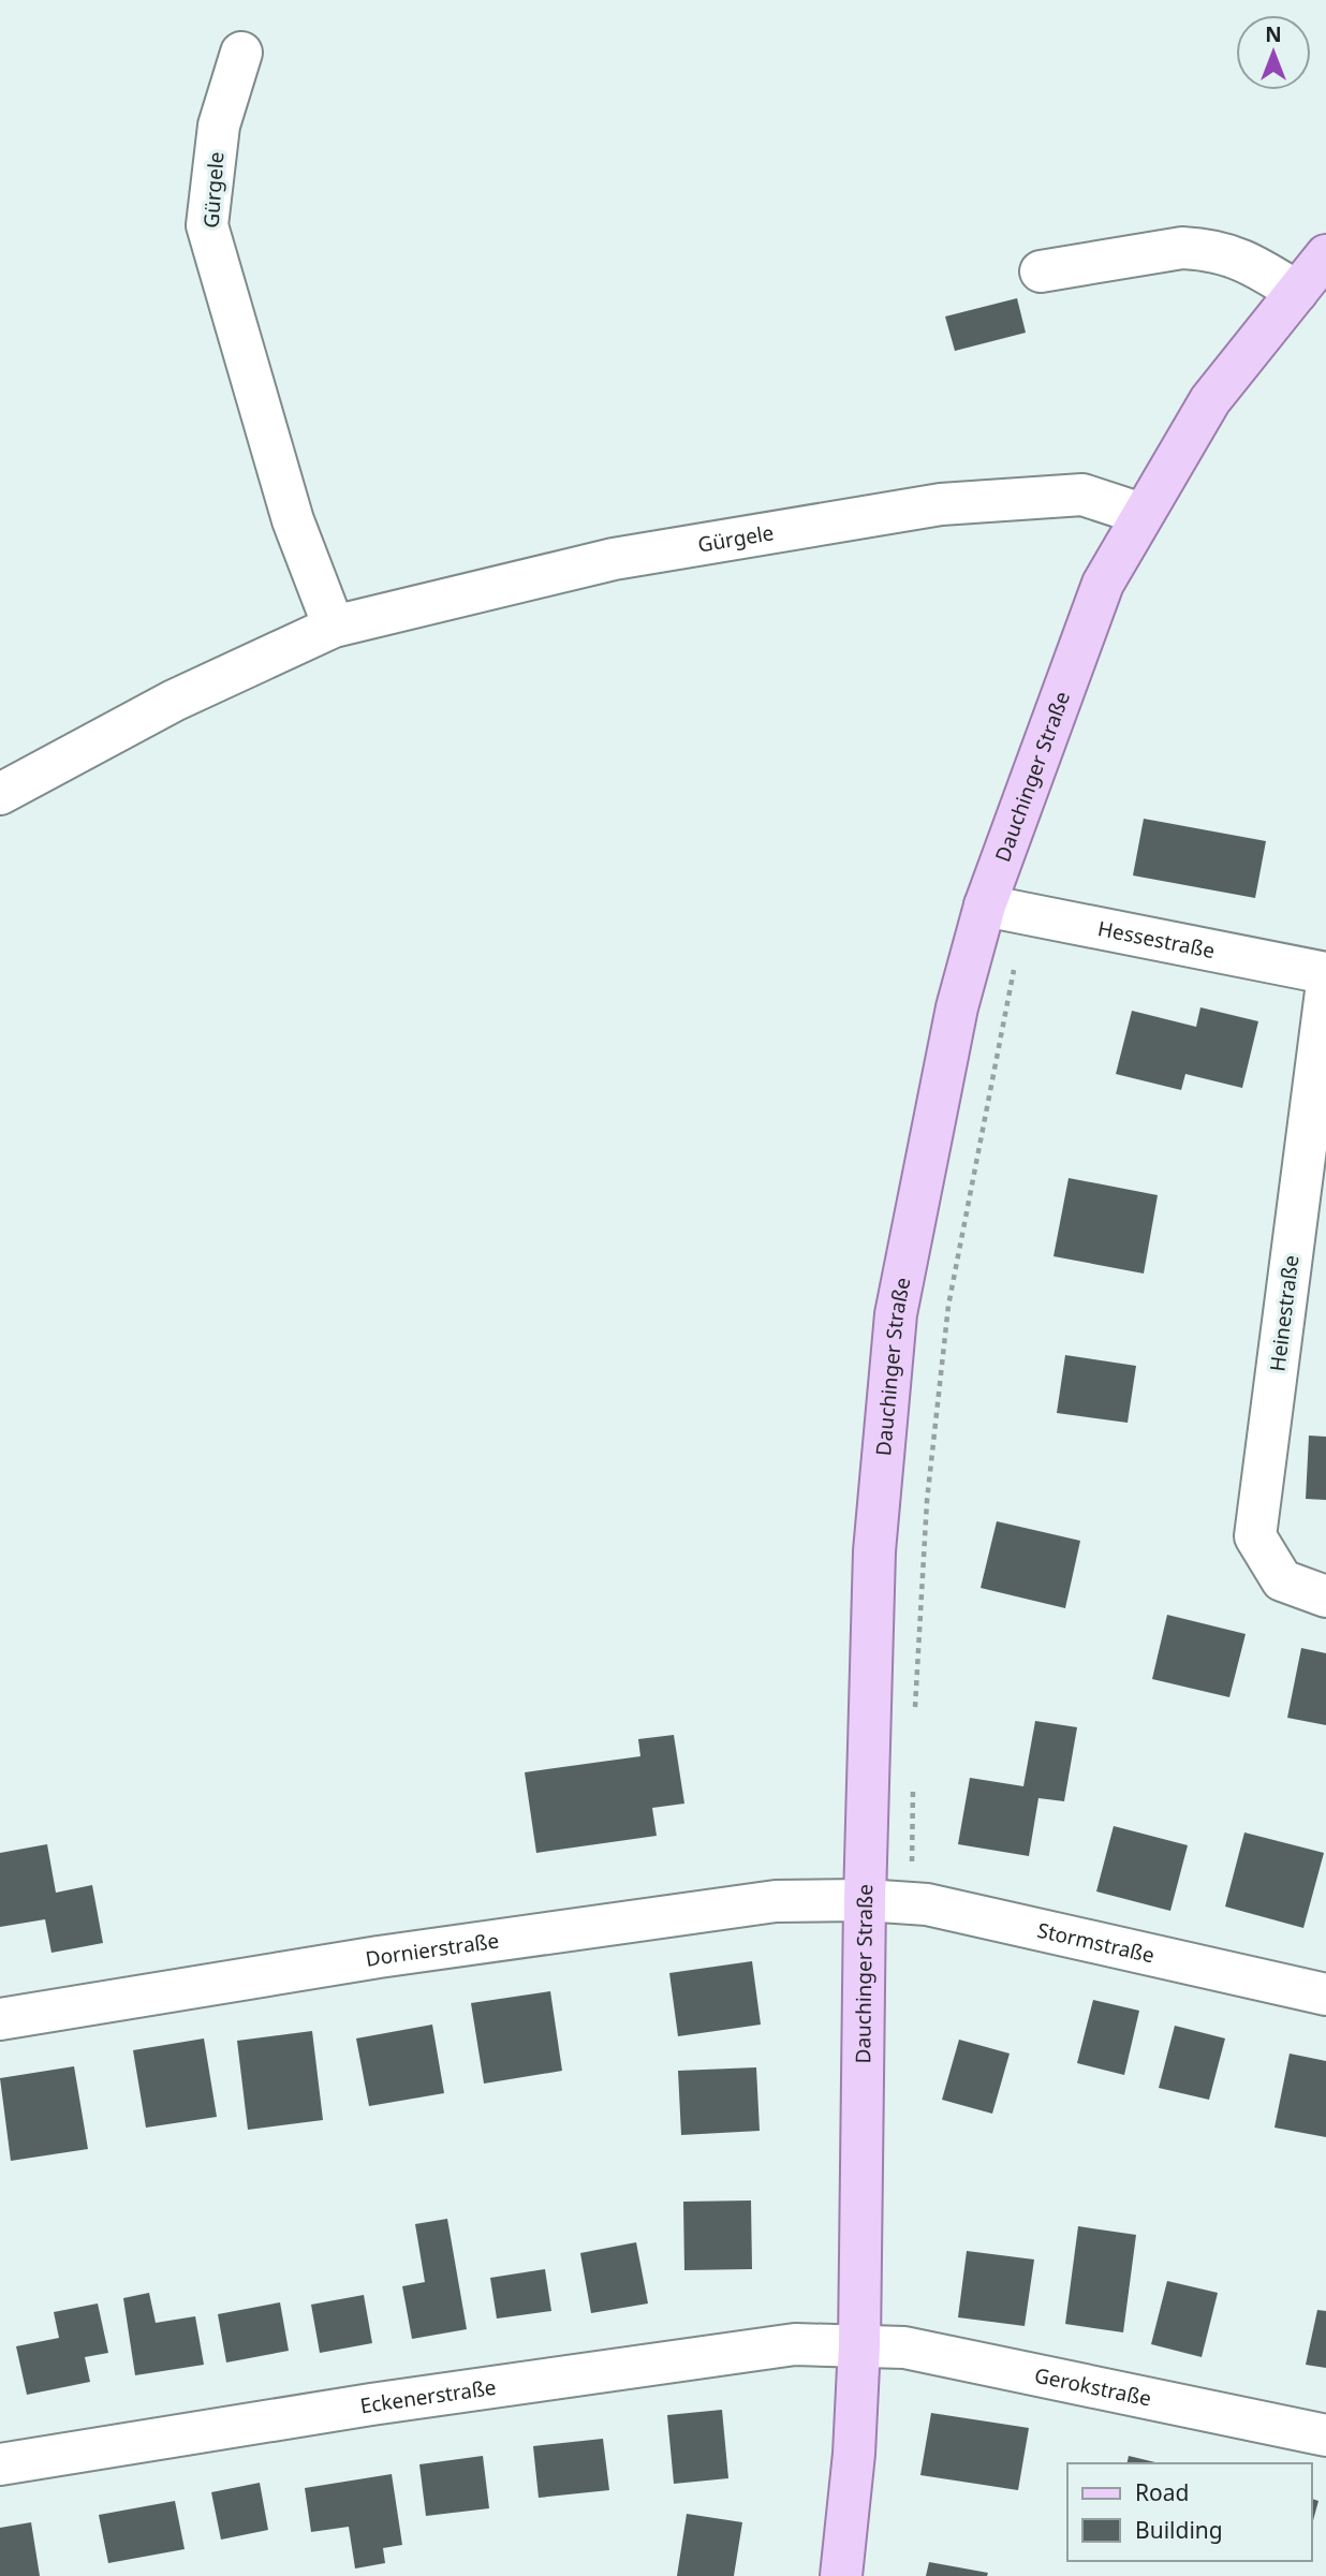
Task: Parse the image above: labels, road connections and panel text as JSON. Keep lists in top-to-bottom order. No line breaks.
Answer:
{"streets":{"main road":["Dauchinger Straße"],"street":["Gürgele","Hessestraße","Heinestraße","Stormstraße","Dornierstraße","Gerokstraße","Eckenerstraße"]},"crossings":[["Gürgele","Dauchinger Straße"],["Dauchinger Straße","Hessestraße"],["Dauchinger Straße","Stormstraße"],["Dauchinger Straße","Dornierstraße"],["Dauchinger Straße","Gerokstraße"],["Dauchinger Straße","Eckenerstraße"],["Stormstraße","Dornierstraße"],["Gerokstraße","Eckenerstraße"]],"legend":["Road","Building"],"north":"top"}
